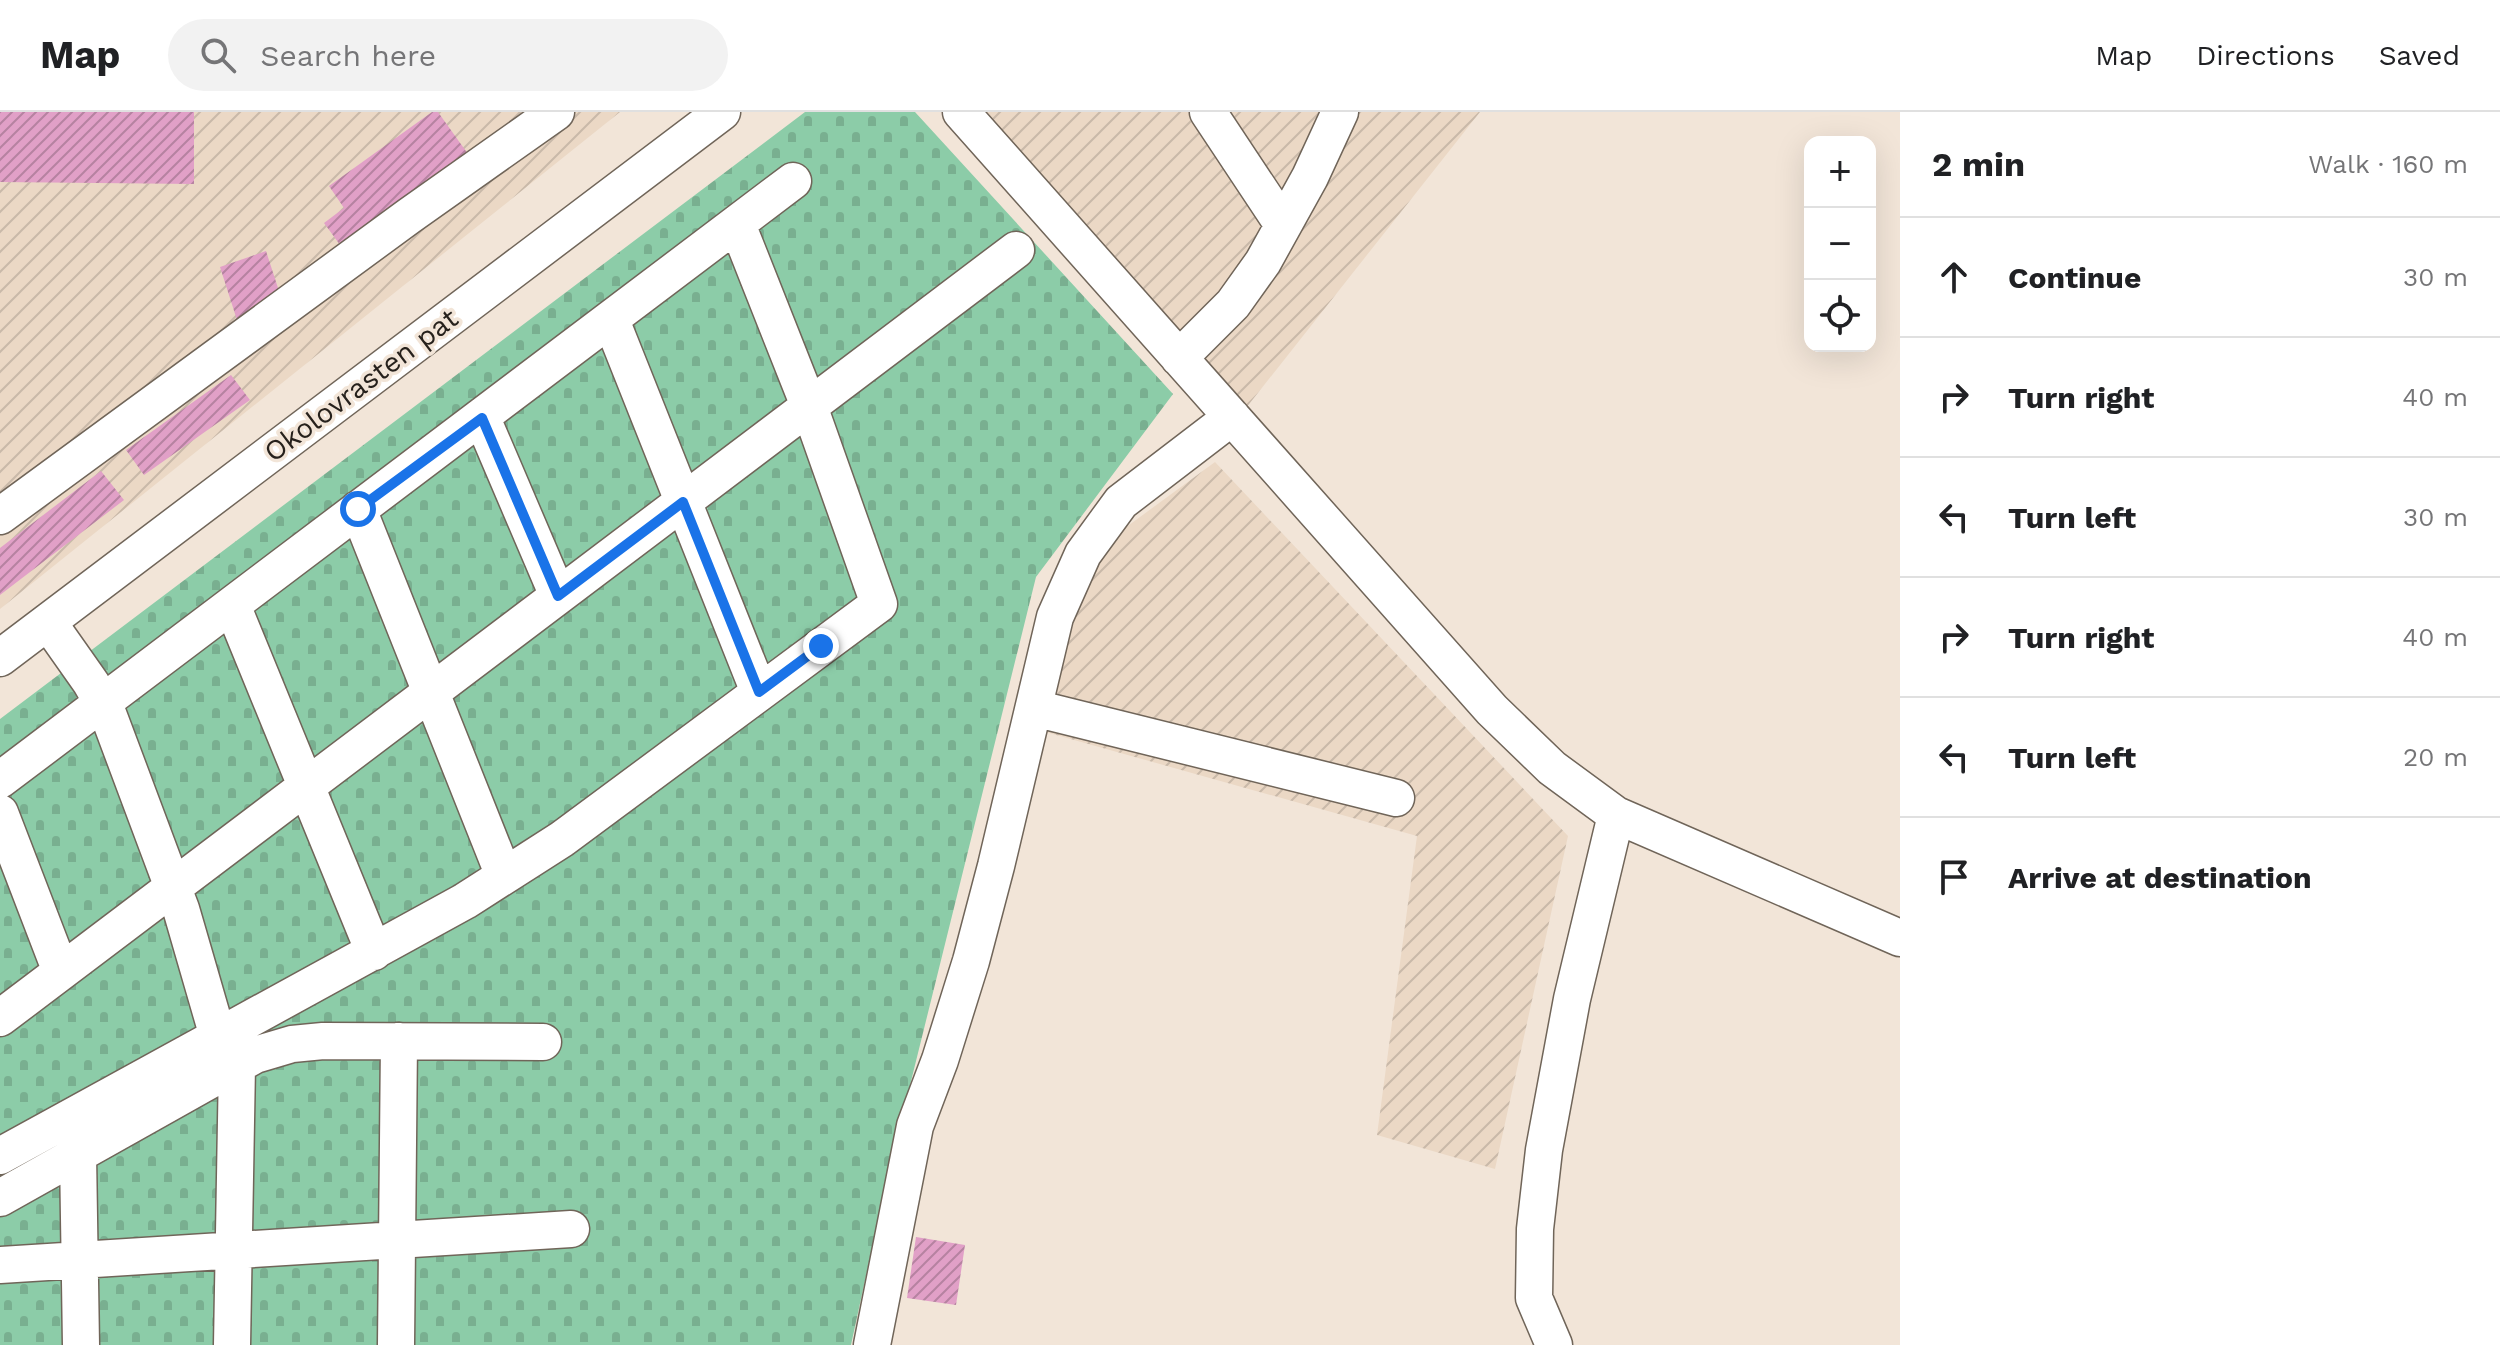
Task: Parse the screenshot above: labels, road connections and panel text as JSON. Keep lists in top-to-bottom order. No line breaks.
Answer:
{"streets":{"street":["Okolovrasten pat"]},"page":{"header":"Map","search":"Search here","nav":["Map","Directions","Saved"],"heading":["2 min","Walk · 160 m"],"map_buttons":["+","−"],"list":[["Continue","30 m"],["Turn right","40 m"],["Turn left","30 m"],["Turn right","40 m"],["Turn left","20 m"],"Arrive at destination"]}}
